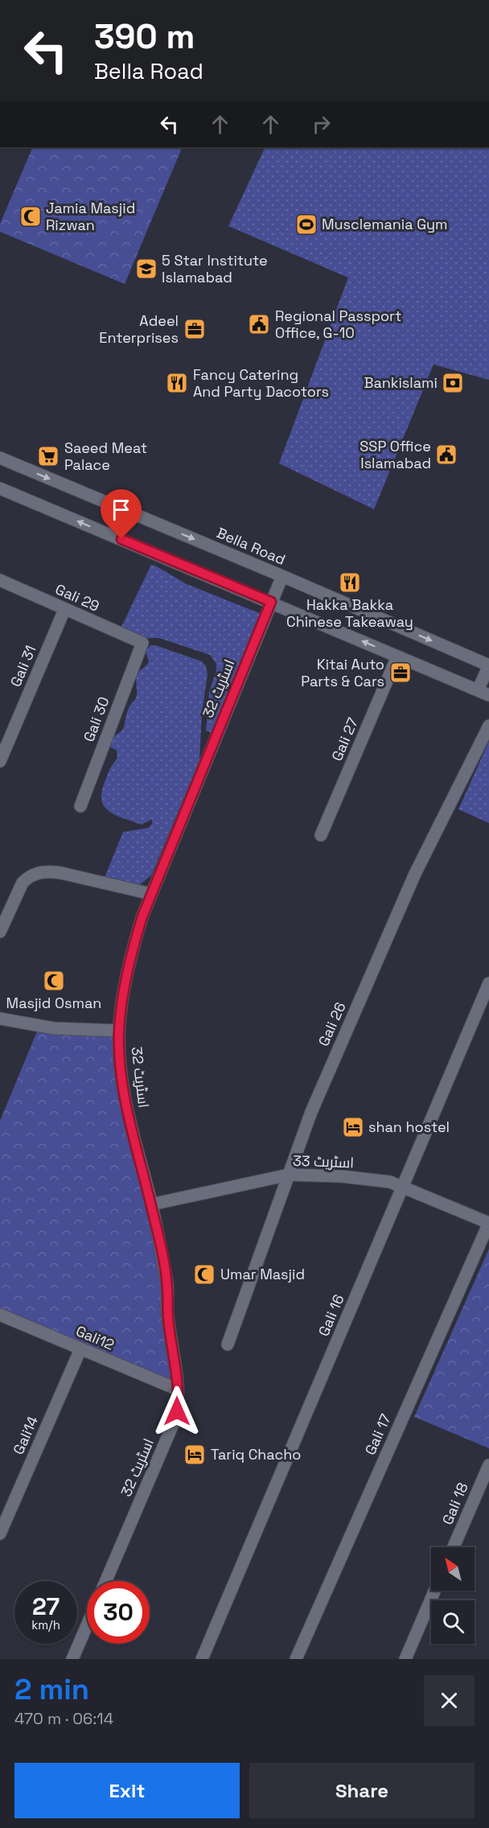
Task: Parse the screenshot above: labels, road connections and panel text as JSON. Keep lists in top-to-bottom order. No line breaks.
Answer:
{"streets":{"street":["Bella Road","Gali 29","Gali 31","اسٹریٹ 32","Gali 30","Gali 27","Gali 26","اسٹریٹ 33","Gali 16","Gali12","Gali 17","Gali14","Gali 18"]},"crossings":[["Bella Road","اسٹریٹ 32"],["Gali 29","Gali 31"],["Gali 29","Gali 30"],["اسٹریٹ 32","اسٹریٹ 33"],["اسٹریٹ 32","Gali12"],["Gali 26","اسٹریٹ 33"],["اسٹریٹ 33","Gali 16"],["اسٹریٹ 33","Gali 17"],["Gali12","Gali14"]],"places":{"mosque":["Jamia Masjid Rizwan","Masjid Osman","Umar Masjid"],"sports":["Musclemania Gym"],"school or university":["5 Star Institute Islamabad"],"public building":["Regional Passport Office, G-10","SSP Office Islamabad"],"office":["Adeel Enterprises","Kitai Auto Parts & Cars"],"restaurant":["Fancy Catering And Party Dacotors","Hakka Bakka Chinese Takeaway"],"bank":["Bankislami"],"supermarket":["Saeed Meat Palace"],"hotel":["shan hostel","Tariq Chacho"]},"north":"top left","page":{"turn":["390 m","Bella Road"],"speed":"27 km/h","limit":"30","heading":["2 min","470 m · 06:14"],"buttons":["Exit","Share"]}}
